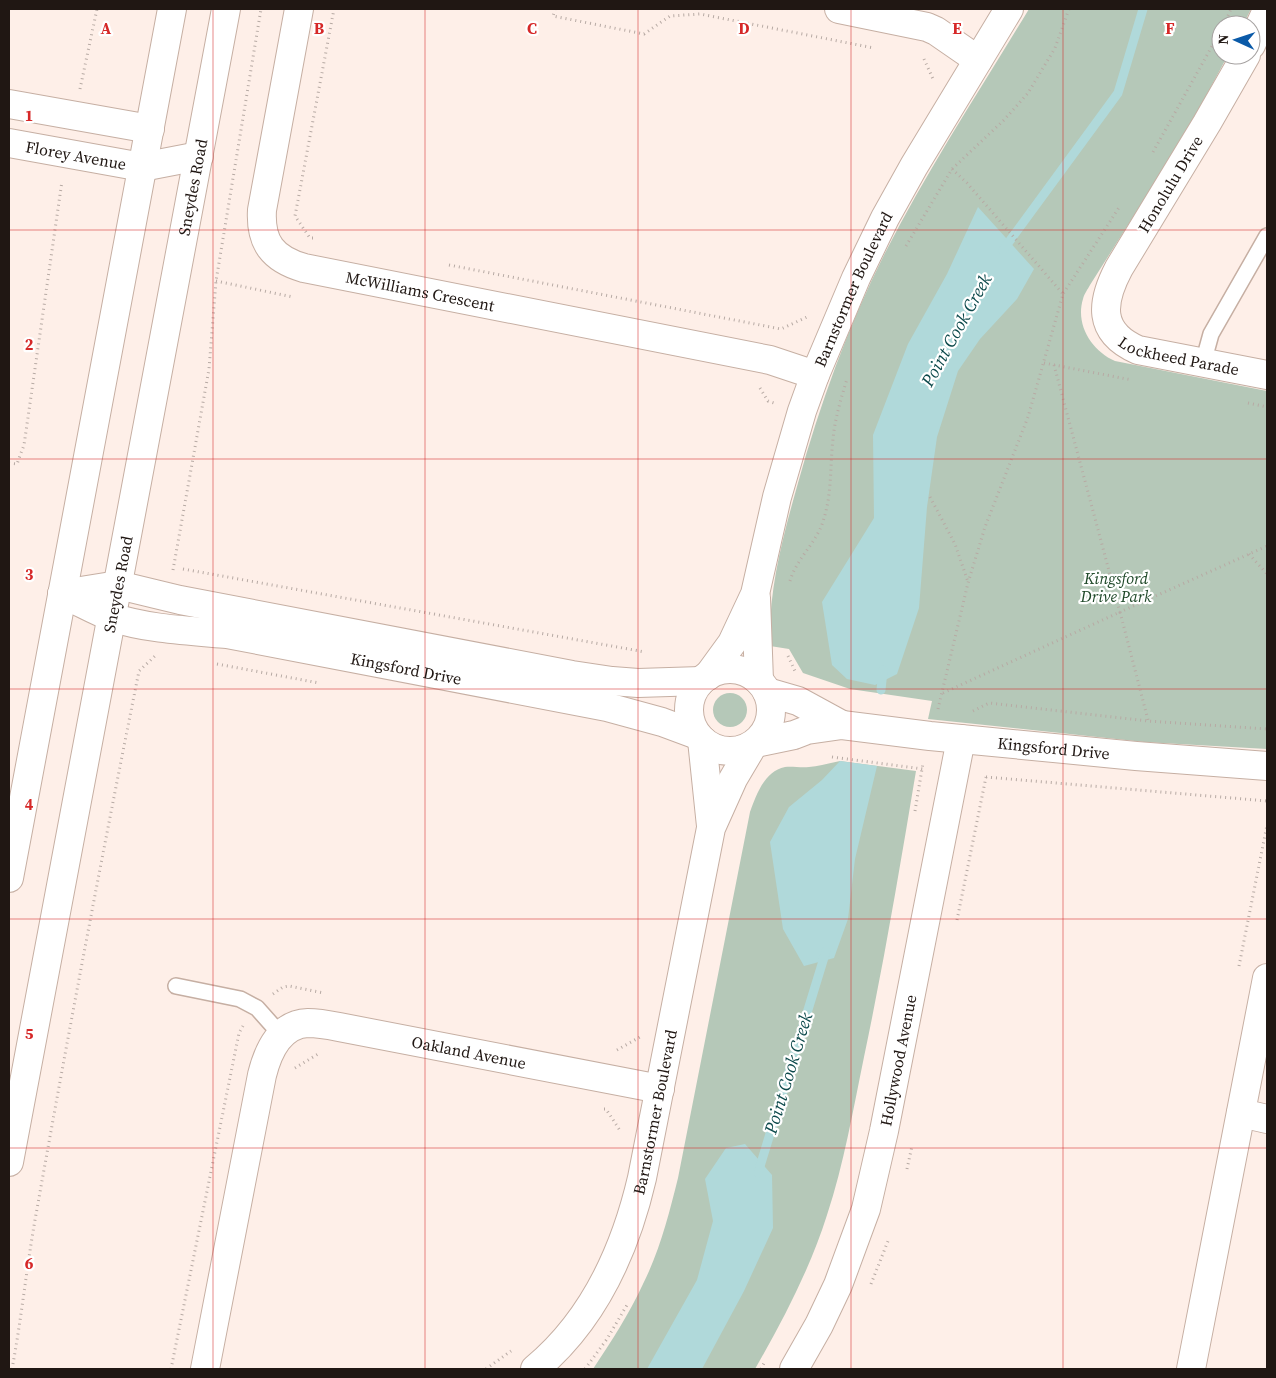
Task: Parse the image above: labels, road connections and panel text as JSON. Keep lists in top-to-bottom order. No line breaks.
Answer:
{"streets":{"street":["Florey Avenue","Honolulu Drive","Sneydes Road","Barnstormer Boulevard","McWilliams Crescent","Lockheed Parade","Kingsford Drive","Oakland Avenue","Hollywood Avenue"]},"crossings":[["Honolulu Drive","Lockheed Parade"],["Sneydes Road","Kingsford Drive"],["Barnstormer Boulevard","McWilliams Crescent"],["Barnstormer Boulevard","Kingsford Drive"],["Barnstormer Boulevard","Oakland Avenue"],["Kingsford Drive","Hollywood Avenue"]],"water":["Point Cook Creek"],"parks":["Kingsford Drive Park"],"north":"left","grid":{"columns":["A","B","C","D","E","F"],"rows":["1","2","3","4","5","6"]}}
